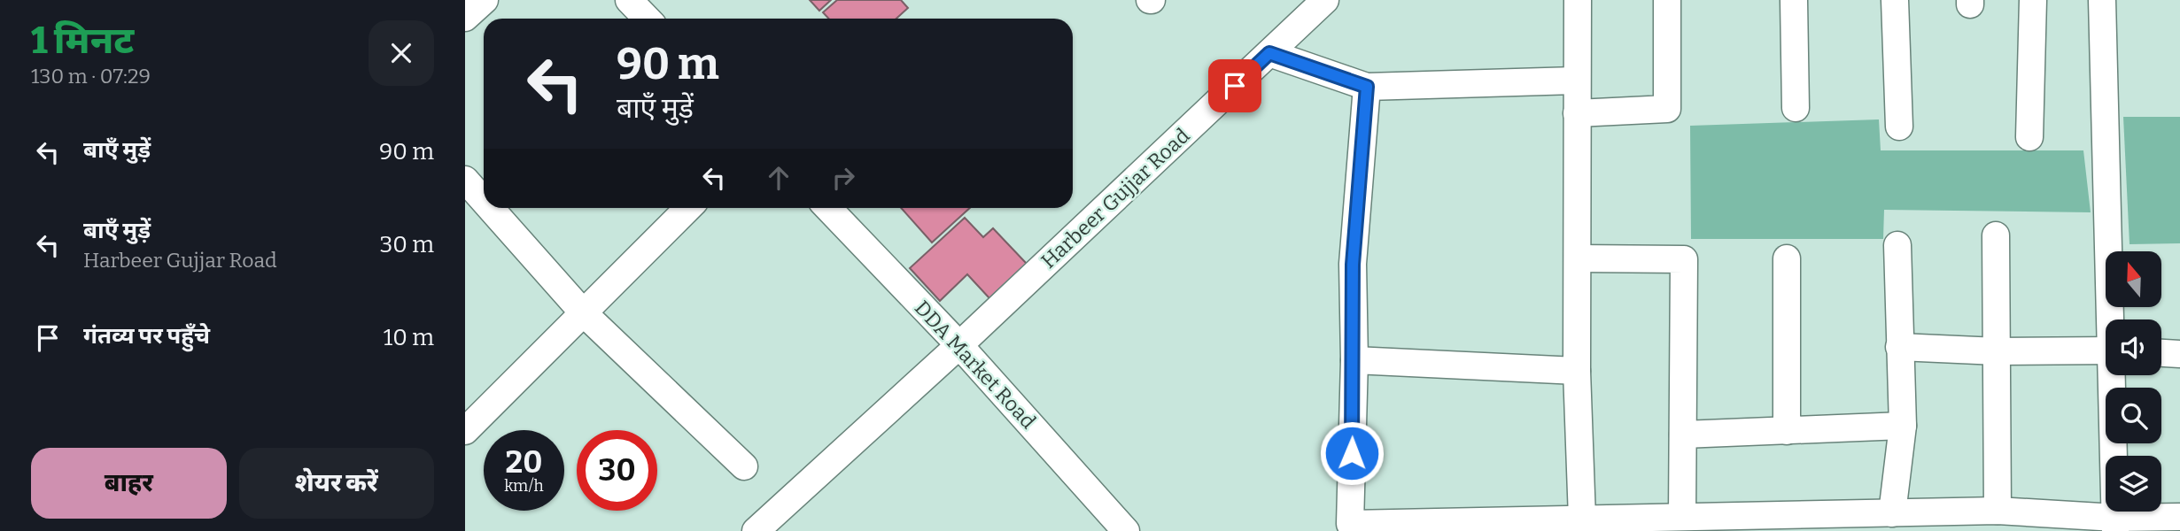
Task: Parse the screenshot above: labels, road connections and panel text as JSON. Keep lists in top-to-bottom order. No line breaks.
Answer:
{"streets":{"street":["Harbeer Gujjar Road","DDA Market Road"]},"crossings":[["Harbeer Gujjar Road","DDA Market Road"]],"north":"top","page":{"heading":["1 मिनट","130 m · 07:29"],"turn":["90 m","बाएँ मुड़ें"],"list":[{"name":"बाएँ मुड़ें","value":"90 m"},{"name":"बाएँ मुड़ें","note":"Harbeer Gujjar Road","value":"30 m"},{"name":"गंतव्य पर पहुँचे","value":"10 m"}],"speed":"20 km/h","limit":"30","buttons":["बाहर","शेयर करें"]}}
